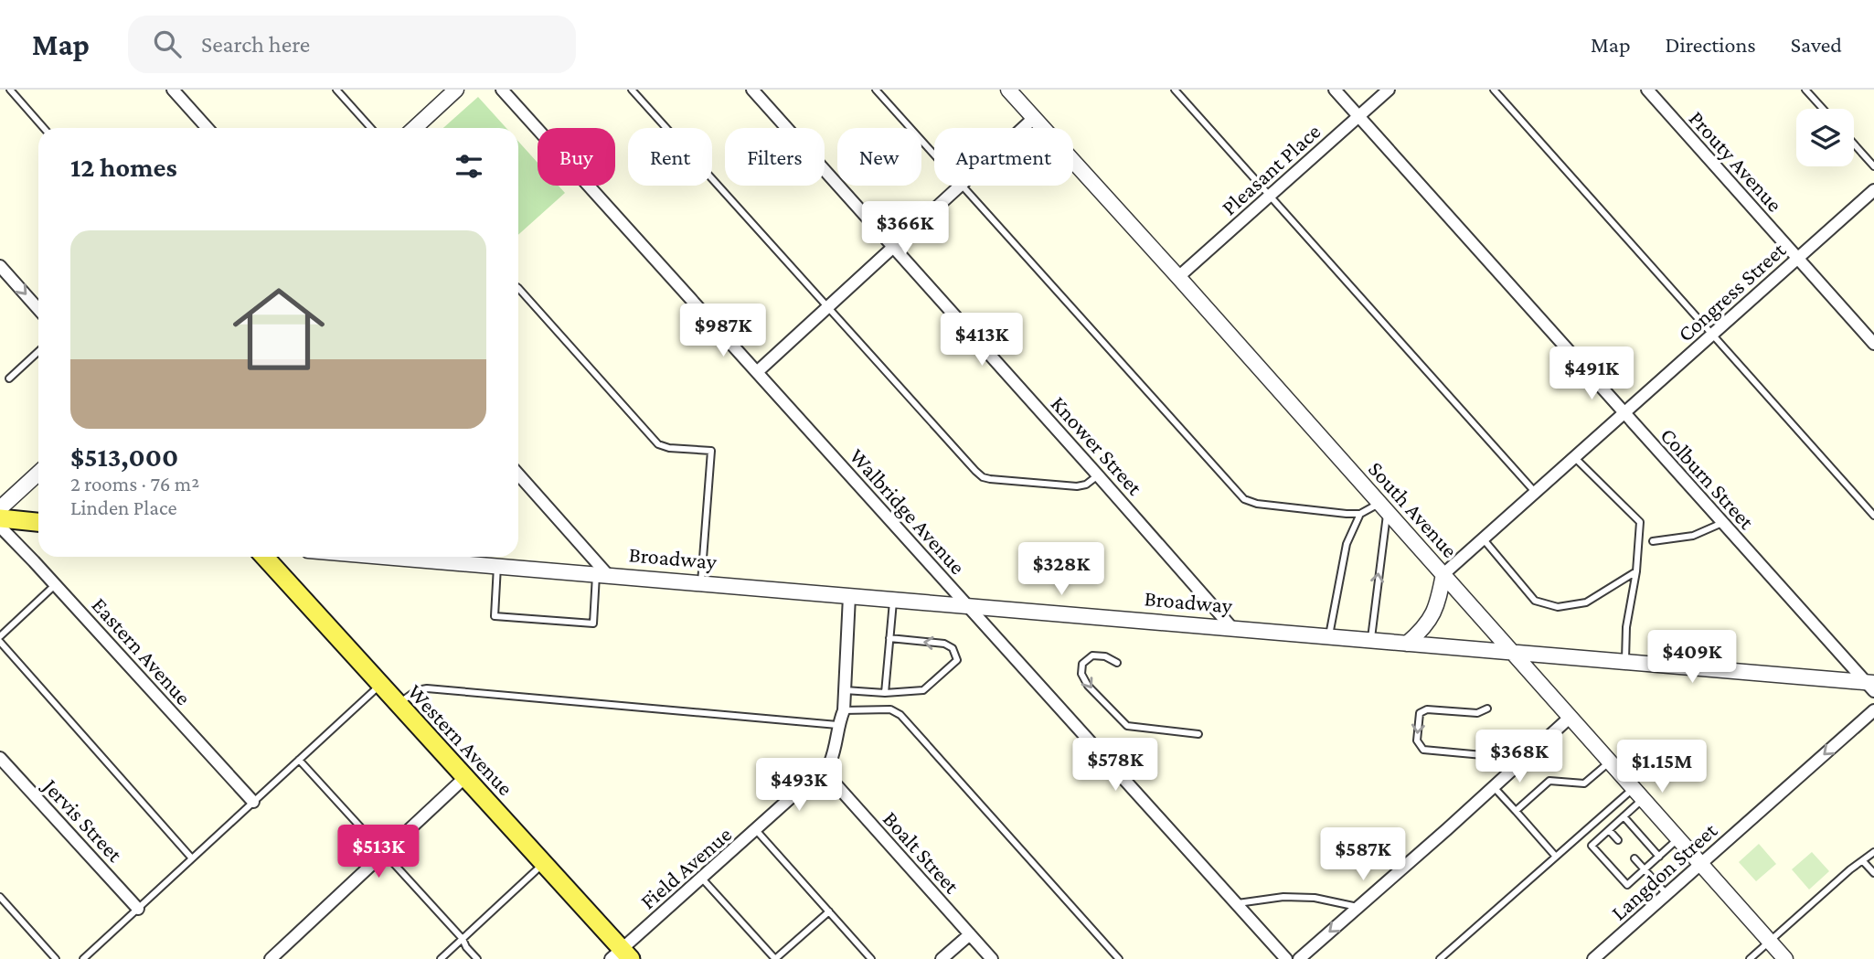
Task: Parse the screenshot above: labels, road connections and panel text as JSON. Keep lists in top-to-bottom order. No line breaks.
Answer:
{"streets":{"main road":["Western Avenue"],"street":["Prouty Avenue","Pleasant Place","Congress Street","Knower Street","Colburn Street","South Avenue","Walbridge Avenue","Broadway","Eastern Avenue","Jervis Street","Boalt Street","Field Avenue","Langdon Street"]},"crossings":[["Prouty Avenue","Congress Street"],["Pleasant Place","Colburn Street"],["Pleasant Place","South Avenue"],["Congress Street","Colburn Street"],["Congress Street","South Avenue"],["Knower Street","Broadway"],["Colburn Street","Broadway"],["South Avenue","Broadway"],["South Avenue","Langdon Street"],["Walbridge Avenue","Broadway"],["Broadway","Field Avenue"],["Western Avenue","Field Avenue"],["Boalt Street","Field Avenue"]],"one_way":["Langdon Street"],"page":{"header":"Map","search":"Search here","nav":["Map","Directions","Saved"],"chip":["Buy","Rent","Filters","New","Apartment"],"heading":"12 homes","price":["$366K","$987K","$413K","$491K","$328K","$409K","$368K","$578K","$1.15M","$493K","$513K","$587K"],"list":[{"name":"$513,000","note":"2 rooms · 76 m² · Linden Place"}]}}
